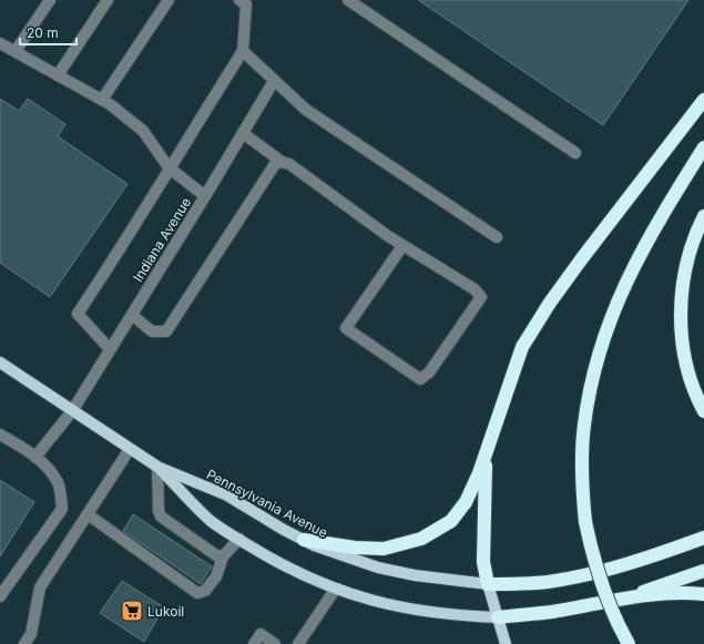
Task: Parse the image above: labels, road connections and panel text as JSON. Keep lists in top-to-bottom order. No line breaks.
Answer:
{"streets":{"main road":["Pennsylvania Avenue"],"street":["Indiana Avenue"]},"crossings":[["Indiana Avenue","Pennsylvania Avenue"]],"places":{"supermarket":["Lukoil"]},"scale_bar":"20 m"}
